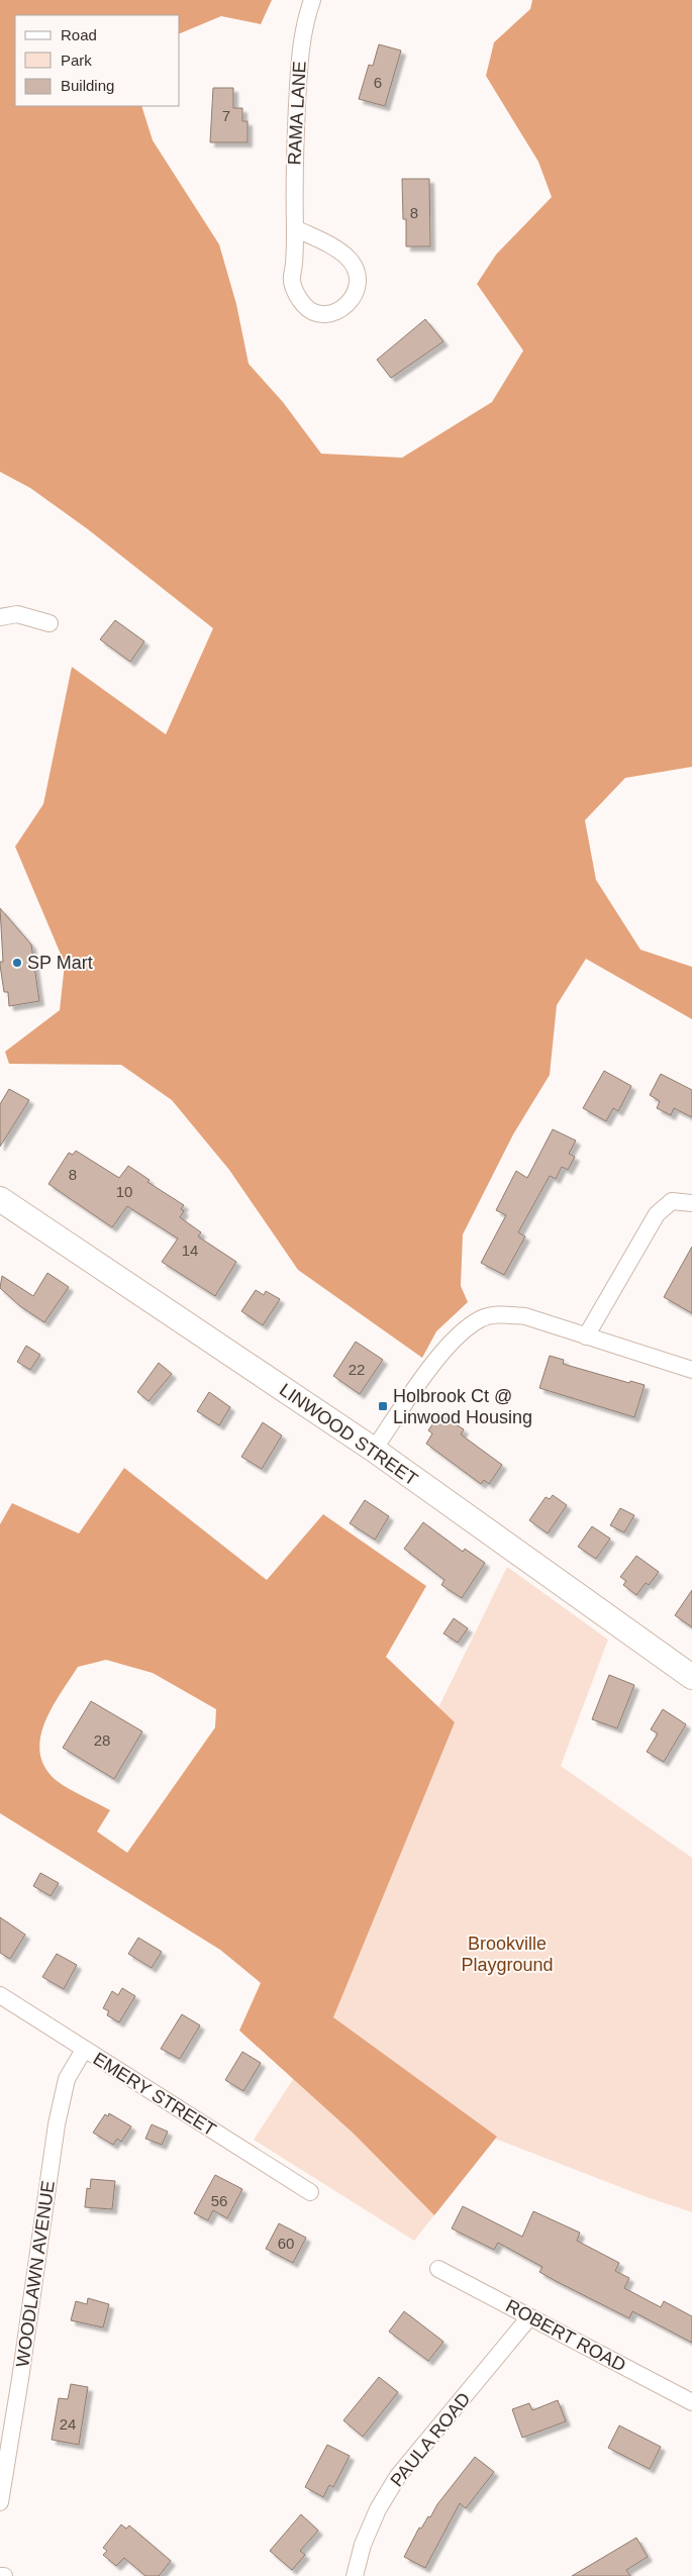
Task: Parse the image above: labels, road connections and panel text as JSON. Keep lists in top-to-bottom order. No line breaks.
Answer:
{"streets":{"main road":["LINWOOD STREET"],"street":["RAMA LANE","EMERY STREET","WOODLAWN AVENUE","ROBERT ROAD","PAULA ROAD"]},"crossings":[["EMERY STREET","WOODLAWN AVENUE"],["ROBERT ROAD","PAULA ROAD"]],"parks":["Brookville Playground"],"places":{"other":["SP Mart"],"transit":["Holbrook Ct @ Linwood Housing"]},"house_numbers":["6","7","8","8","10","14","22","28","56","60","24"],"legend":["Road","Park","Building"]}
